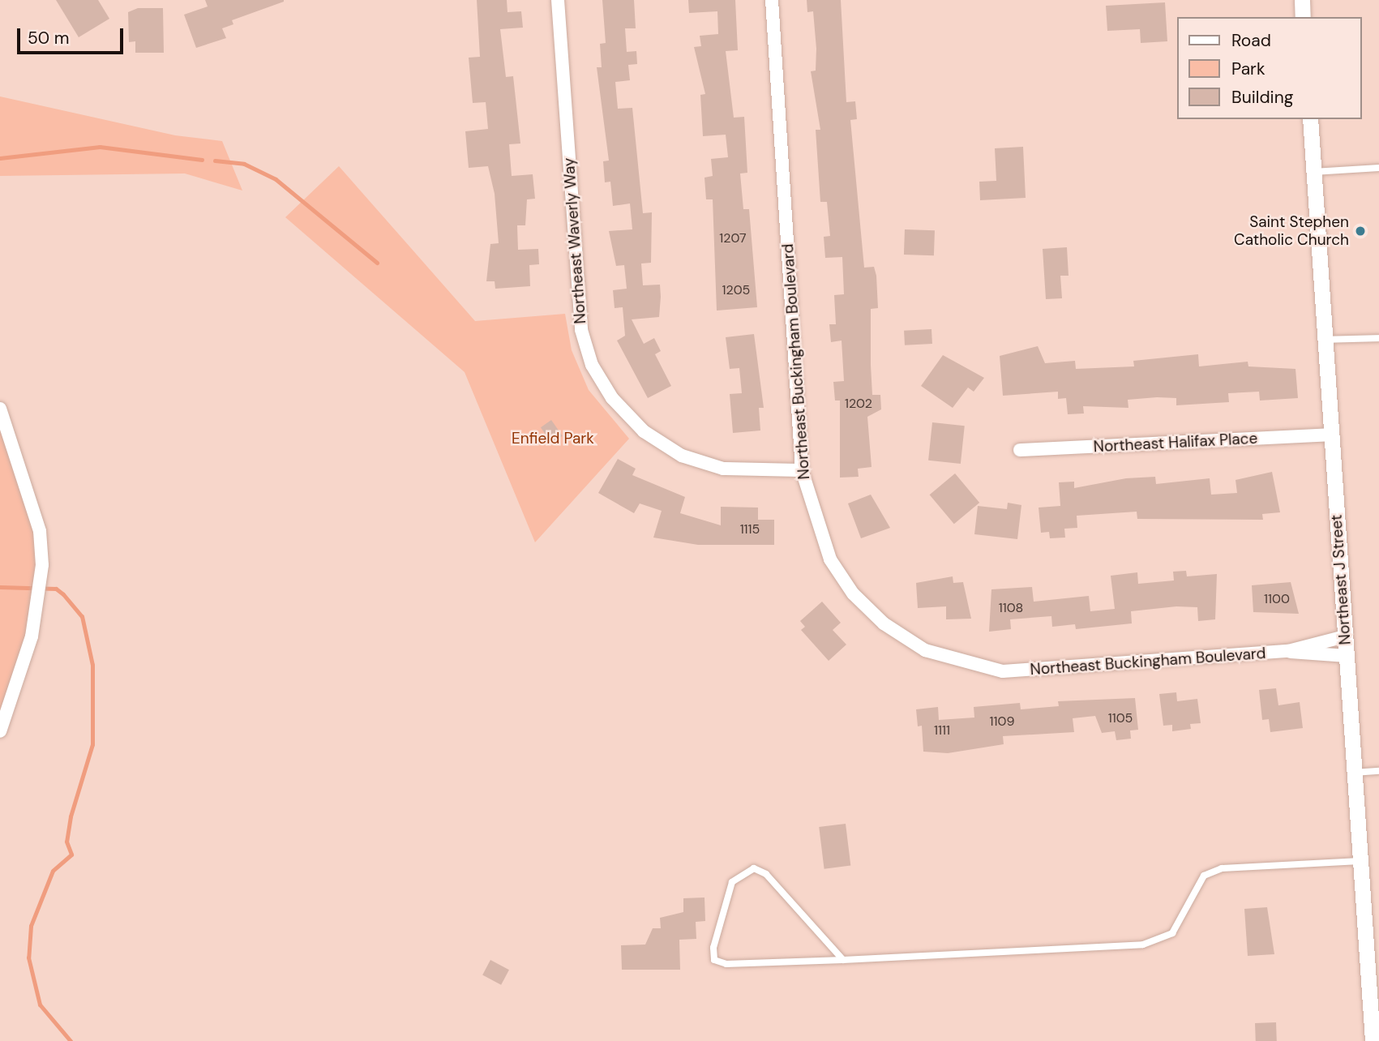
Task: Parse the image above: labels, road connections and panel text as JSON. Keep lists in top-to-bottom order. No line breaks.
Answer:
{"streets":{"street":["Northeast Waverly Way","Northeast Buckingham Boulevard","Northeast Halifax Place","Northeast J Street"]},"crossings":[["Northeast Waverly Way","Northeast Buckingham Boulevard"],["Northeast Buckingham Boulevard","Northeast J Street"],["Northeast Halifax Place","Northeast J Street"]],"parks":["Enfield Park"],"places":["Saint Stephen Catholic Church"],"house_numbers":["1207","1205","1202","1115","1100","1108","1105","1109","1111"],"legend":["Road","Park","Building"],"scale_bar":"50 m"}
